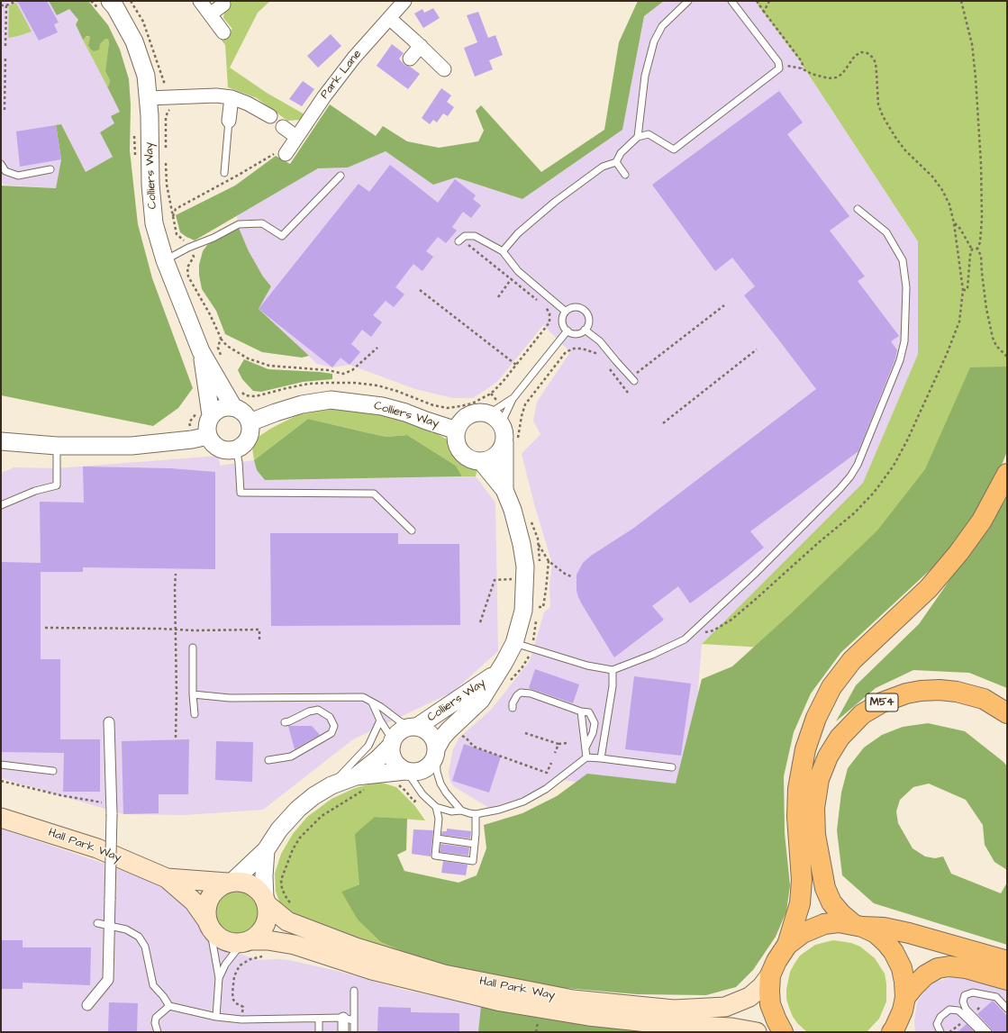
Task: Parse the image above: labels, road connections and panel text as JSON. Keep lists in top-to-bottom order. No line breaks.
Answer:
{"streets":{"main road":["M54","Hall Park Way"],"street":["Park Lane","Colliers Way"]},"crossings":[["Colliers Way","Hall Park Way"]]}
